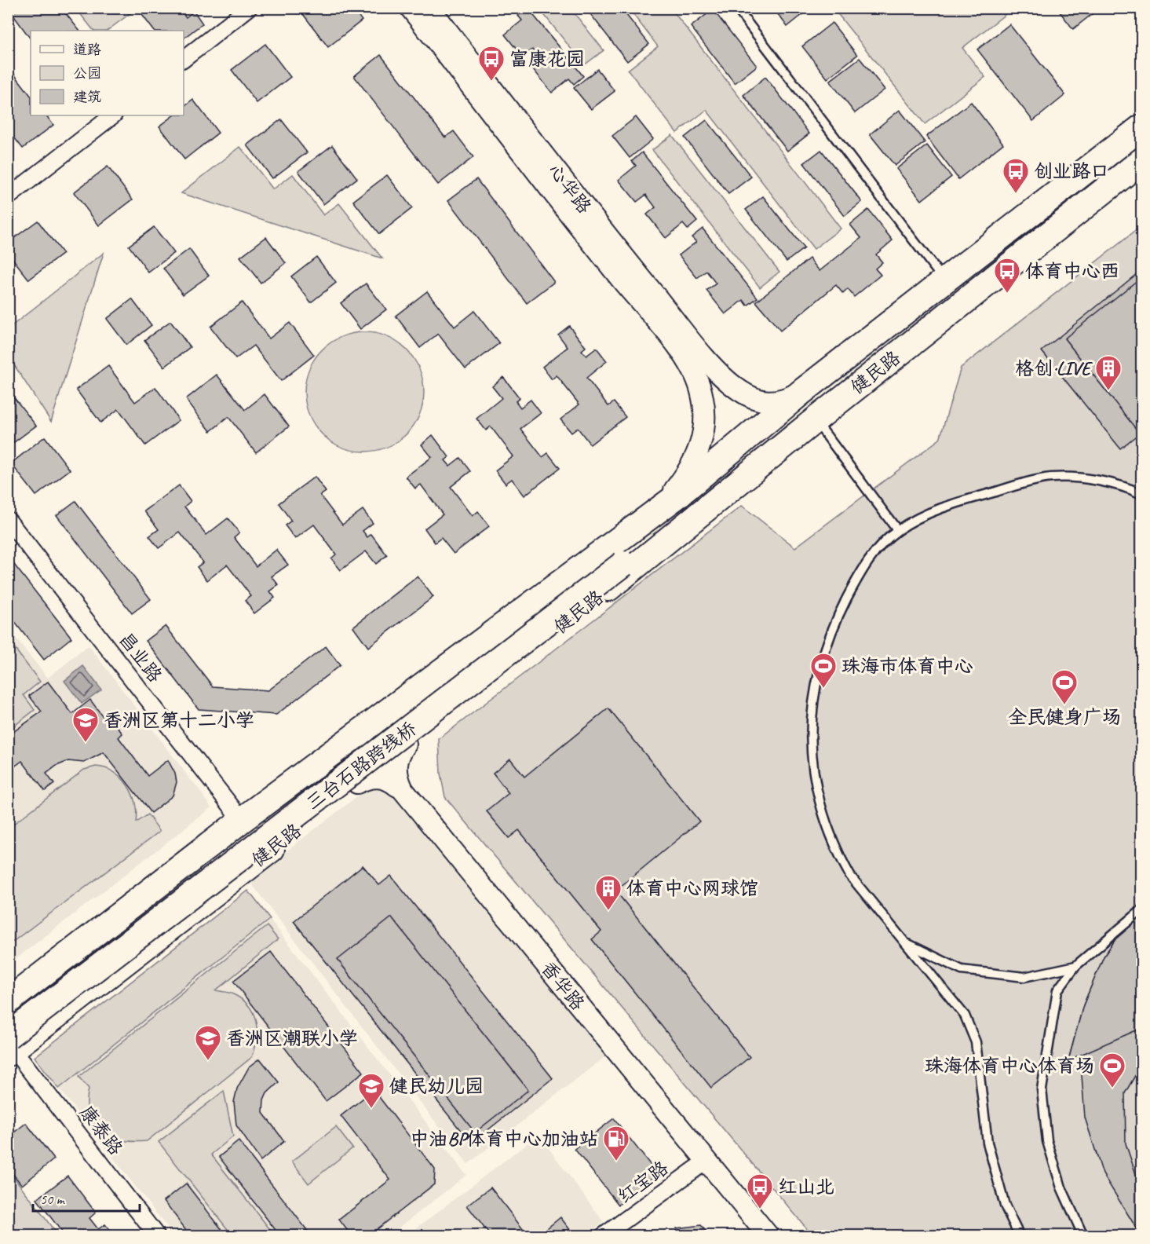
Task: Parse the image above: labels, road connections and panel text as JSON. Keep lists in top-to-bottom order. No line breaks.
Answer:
{"streets":{"main road":["健民路","三台石路跨线桥"],"street":["心华路","昌业路","香华路","康泰路","红宝路"]},"crossings":[["心华路","健民路"],["健民路","昌业路"],["健民路","三台石路跨线桥"],["健民路","香华路"],["健民路","康泰路"],["三台石路跨线桥","康泰路"],["香华路","红宝路"]],"places":{"bus stop":["富康花园","创业路口","体育中心西","红山北"],"building":["格创·LIVE","体育中心网球馆"],"sports":["珠海市体育中心","全民健身广场","珠海体育中心体育场"],"school or university":["香洲区第十二小学","香洲区潮联小学","健民幼儿园"],"fuel station":["中油BP体育中心加油站"]},"legend":["道路","公园","建筑"],"scale_bar":"50 m"}
